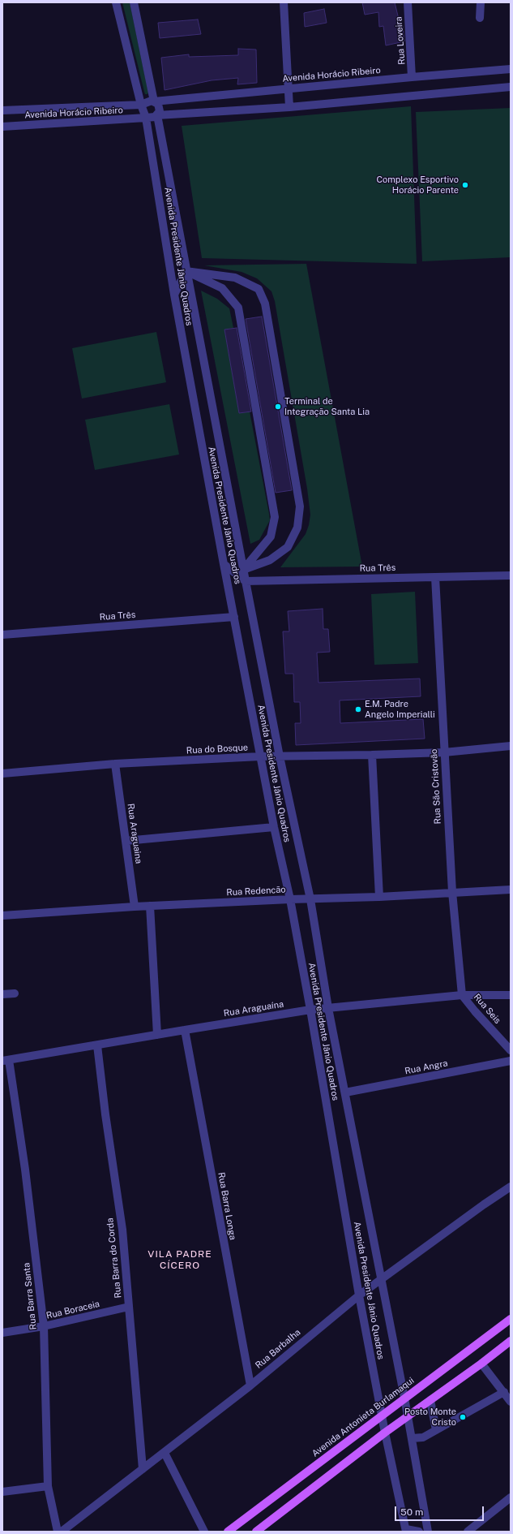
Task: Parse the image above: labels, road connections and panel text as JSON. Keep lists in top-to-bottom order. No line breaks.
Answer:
{"streets":{"main road":["Avenida Antonieta Burlamaqui"],"street":["Rua Loveira","Avenida Horácio Ribeiro","Avenida Presidente Jânio Quadros","Rua Três","Rua do Bosque","Rua São Cristovão","Rua Araguaina","Rua Redencão","Rua Araguaína","Rua Seis","Rua Angra","Rua Barra Longa","Rua Barra do Corda","Rua Barra Santa","Rua Boraceia","Rua Barbalha"]},"crossings":[["Rua Loveira","Avenida Horácio Ribeiro"],["Avenida Horácio Ribeiro","Avenida Presidente Jânio Quadros"],["Avenida Presidente Jânio Quadros","Rua Três"],["Avenida Presidente Jânio Quadros","Rua do Bosque"],["Avenida Presidente Jânio Quadros","Rua Redencão"],["Avenida Presidente Jânio Quadros","Rua Araguaína"],["Avenida Presidente Jânio Quadros","Rua Angra"],["Avenida Presidente Jânio Quadros","Rua Barbalha"],["Avenida Presidente Jânio Quadros","Avenida Antonieta Burlamaqui"],["Rua Três","Rua São Cristovão"],["Rua do Bosque","Rua São Cristovão"],["Rua do Bosque","Rua Araguaina"],["Rua São Cristovão","Rua Redencão"],["Rua São Cristovão","Rua Araguaína"],["Rua São Cristovão","Rua Seis"],["Rua Araguaina","Rua Redencão"],["Rua Araguaína","Rua Seis"],["Rua Araguaína","Rua Barra Longa"],["Rua Araguaína","Rua Barra do Corda"],["Rua Araguaína","Rua Barra Santa"],["Rua Barra Longa","Rua Barbalha"],["Rua Barra do Corda","Rua Boraceia"],["Rua Barra do Corda","Rua Barbalha"],["Rua Barra Santa","Rua Boraceia"]],"districts":["VILA PADRE CÍCERO"],"places":["Complexo Esportivo Horácio Parente","Terminal de Integração Santa Lia","E.M. Padre Angelo Imperialli","Posto Monte Cristo"],"scale_bar":"50 m"}
